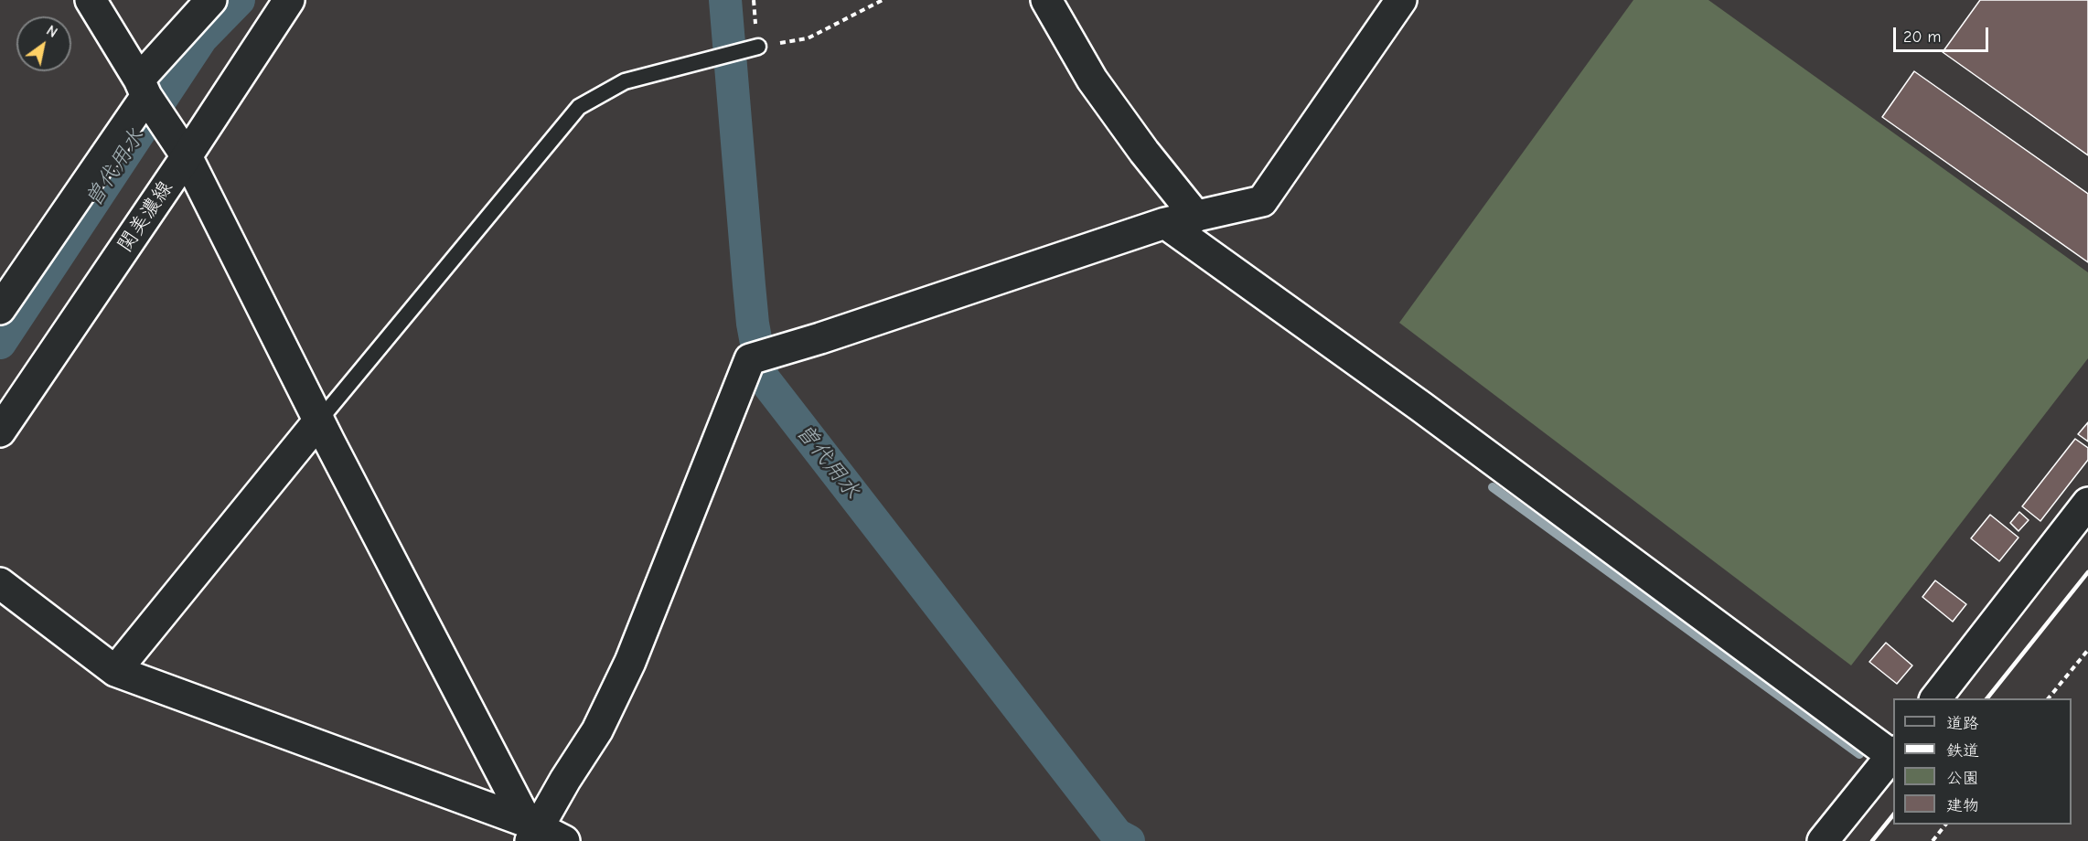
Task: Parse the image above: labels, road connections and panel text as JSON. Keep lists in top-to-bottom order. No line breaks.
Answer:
{"streets":{"street":["関美濃線"]},"water":["曽代用水"],"legend":["道路","鉄道","公園","建物"],"scale_bar":"20 m","north":"top right"}
